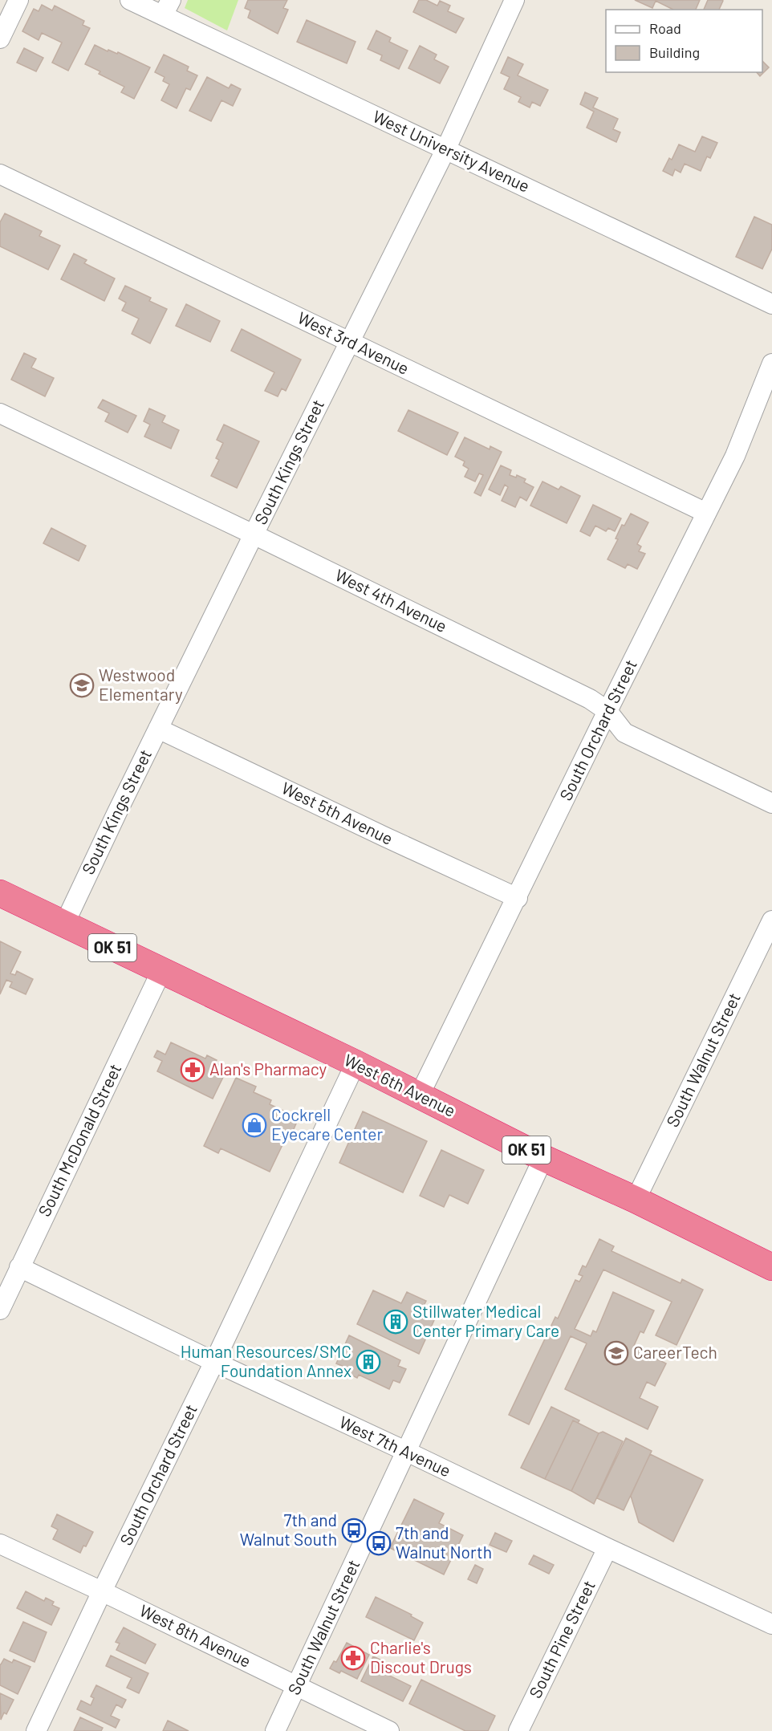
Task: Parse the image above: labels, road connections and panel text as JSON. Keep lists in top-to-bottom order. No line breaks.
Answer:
{"streets":{"highway":["OK 51","West 6th Avenue"],"street":["West University Avenue","West 3rd Avenue","South Kings Street","West 4th Avenue","South Orchard Street","West 5th Avenue","South Walnut Street","South McDonald Street","West 7th Avenue","West 8th Avenue","South Pine Street"]},"crossings":[["West University Avenue","South Kings Street"],["West 3rd Avenue","South Kings Street"],["West 3rd Avenue","South Orchard Street"],["South Kings Street","West 4th Avenue"],["South Kings Street","West 5th Avenue"],["South Kings Street","West 6th Avenue"],["West 4th Avenue","South Orchard Street"],["South Orchard Street","West 5th Avenue"],["South Orchard Street","West 6th Avenue"],["South Orchard Street","West 7th Avenue"],["South Orchard Street","West 8th Avenue"],["South Walnut Street","West 6th Avenue"],["South Walnut Street","West 7th Avenue"],["South Walnut Street","West 8th Avenue"],["West 6th Avenue","South McDonald Street"],["South McDonald Street","West 7th Avenue"],["West 7th Avenue","South Pine Street"]],"places":{"school or university":["Westwood Elementary","CareerTech"],"pharmacy":["Alan's Pharmacy","Charlie's Discout Drugs"],"shop":["Cockrell Eyecare Center"],"building":["Stillwater Medical Center Primary Care","Human Resources/SMC Foundation Annex"],"bus stop":["7th and Walnut South","7th and Walnut North"]},"legend":["Road","Building"]}
